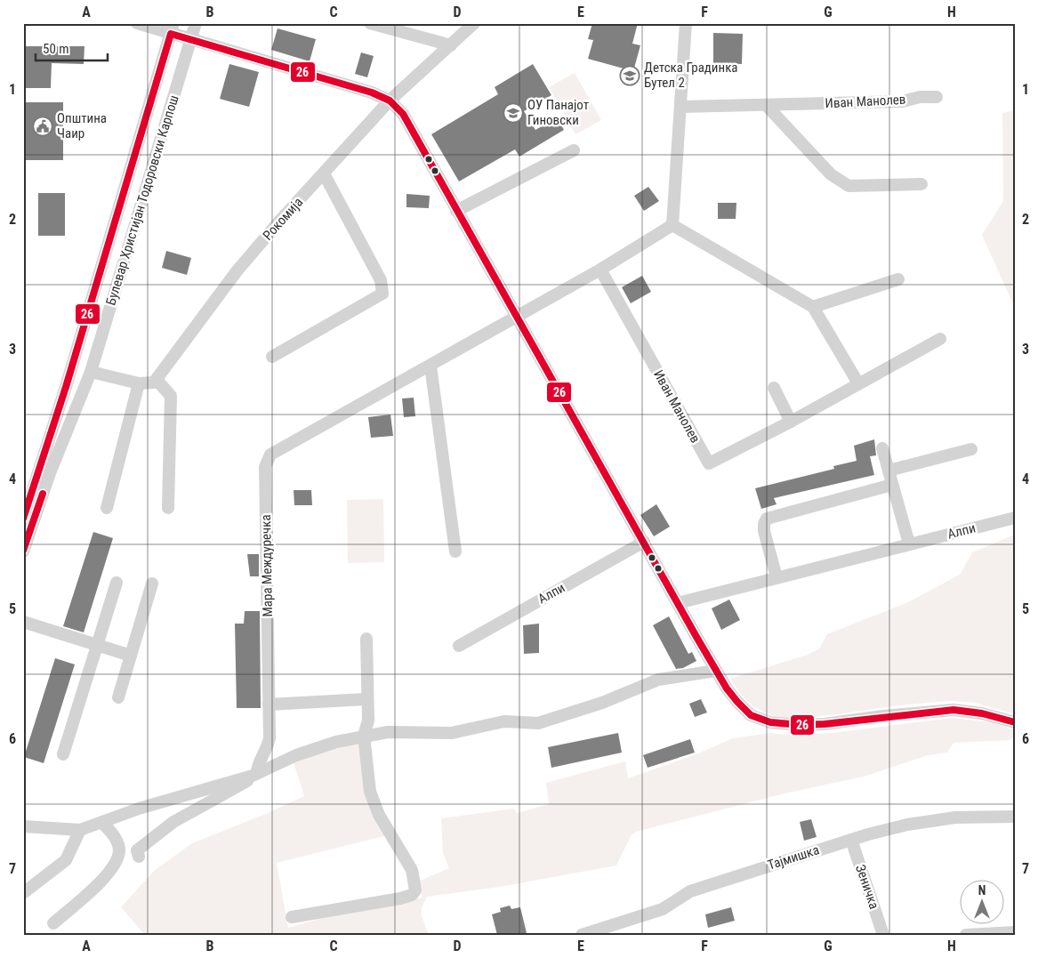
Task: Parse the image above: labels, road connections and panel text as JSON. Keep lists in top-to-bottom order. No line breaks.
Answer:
{"streets":{"street":["Иван Манолев","Булевар Христијан Тодоровски Карпош","Рокомија","Алпи","Мара Междуречка","Тајмишка","Зеничка"]},"crossings":[["Тајмишка","Зеничка"]],"places":{"school or university":["Детска Градинка Бутел 2","ОУ Панајот Гиновски"],"public building":["Општина Чаир"]},"lines":["transit line 26"],"scale_bar":"50 m","north":"top","grid":{"columns":["A","B","C","D","E","F","G","H"],"rows":["1","2","3","4","5","6","7"]}}
